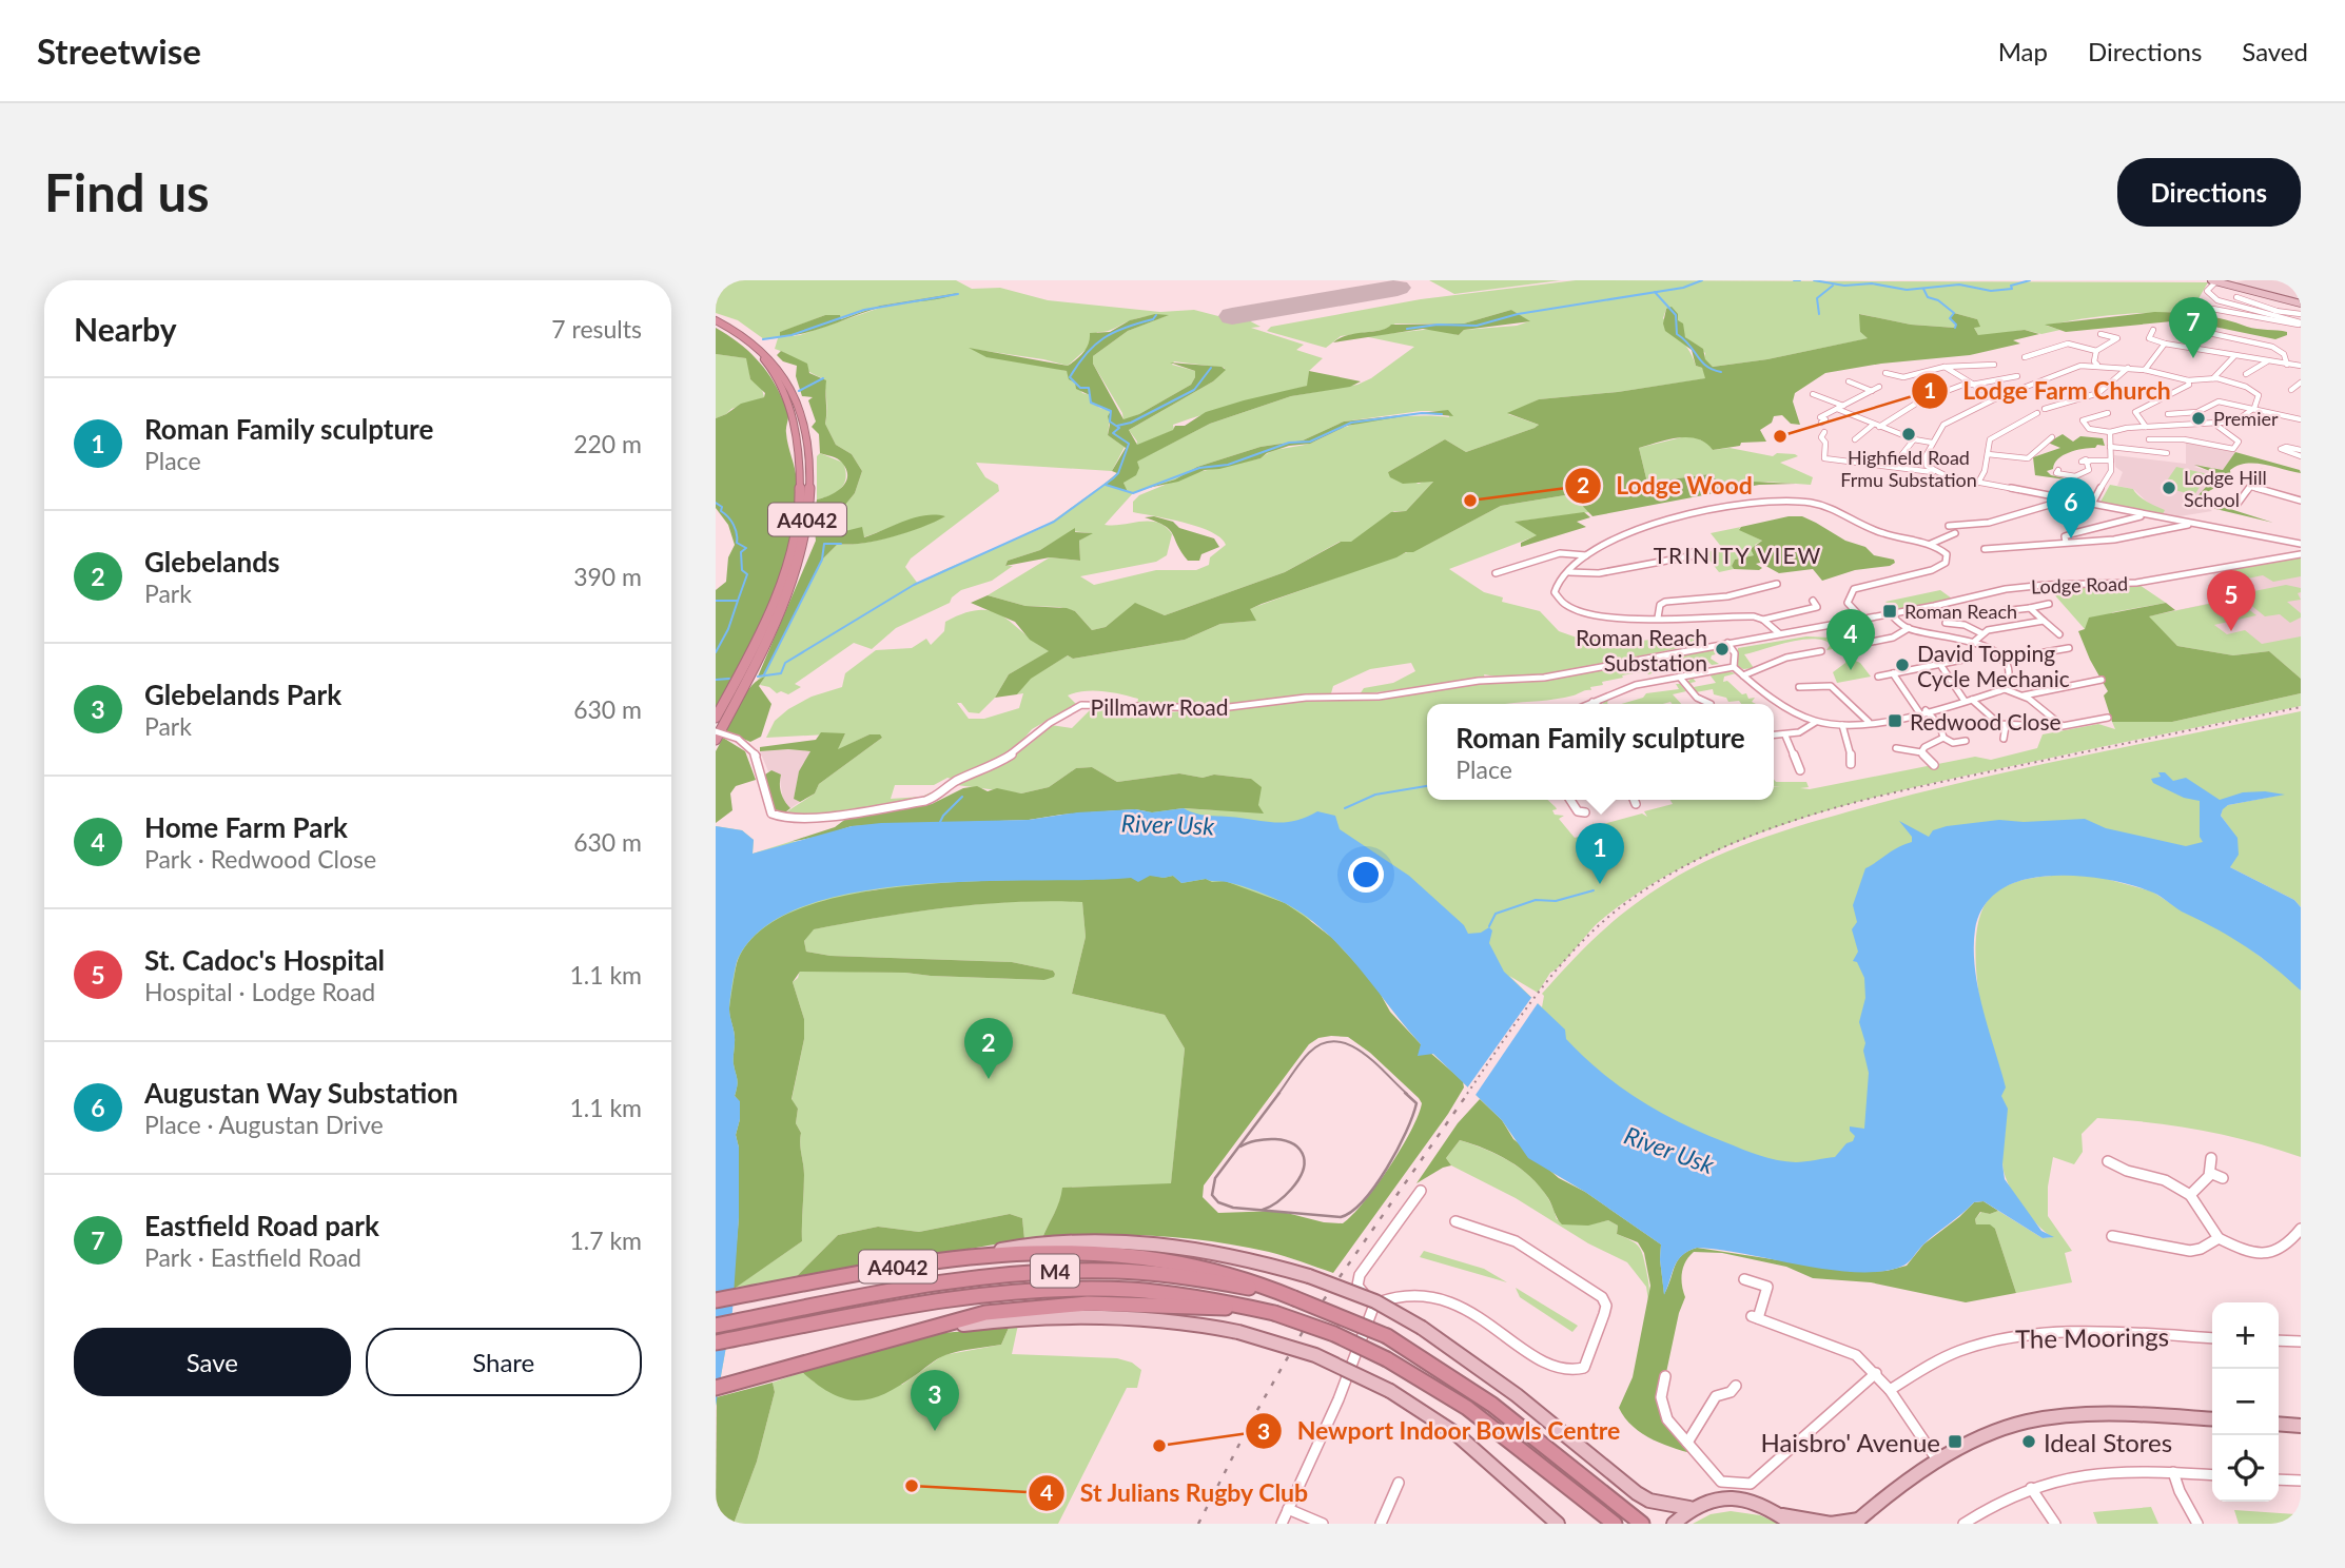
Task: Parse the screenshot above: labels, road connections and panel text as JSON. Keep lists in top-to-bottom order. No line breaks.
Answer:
{"streets":{"highway":["A4042","M4"],"street":["Lodge Road","Pillmawr Road","The Moorings"]},"crossings":[["A4042","M4"],["Lodge Road","Pillmawr Road"]],"districts":["TRINITY VIEW"],"water":["River Usk"],"places":{"other":["Premier","Highfield Road Frmu Substation","Lodge Farm Church","Lodge Hill School","Lodge Wood","Roman Reach Substation","David Topping Cycle Mechanic","Ideal Stores","Newport Indoor Bowls Centre","St Julians Rugby Club"],"transit":["Roman Reach","Redwood Close","Haisbro' Avenue"]},"page":{"header":"Streetwise","nav":["Map","Directions","Saved"],"buttons":["Directions",["Save","Share"]],"title":"Find us","heading":["Nearby","7 results"],"pins":["7","6","5","4","1","2","3"],"list":[{"mark":"1","name":"Roman Family sculpture","note":"Place","value":"220 m"},{"mark":"2","name":"Glebelands","note":"Park","value":"390 m"},{"mark":"3","name":"Glebelands Park","note":"Park","value":"630 m"},{"mark":"4","name":"Home Farm Park","note":"Park · Redwood Close","value":"630 m"},{"mark":"5","name":"St. Cadoc's Hospital","note":"Hospital · Lodge Road","value":"1.1 km"},{"mark":"6","name":"Augustan Way Substation","note":"Place · Augustan Drive","value":"1.1 km"},{"mark":"7","name":"Eastfield Road park","note":"Park · Eastfield Road","value":"1.7 km"}],"popup":["Roman Family sculpture","Place"],"map_buttons":["+","−"]}}
